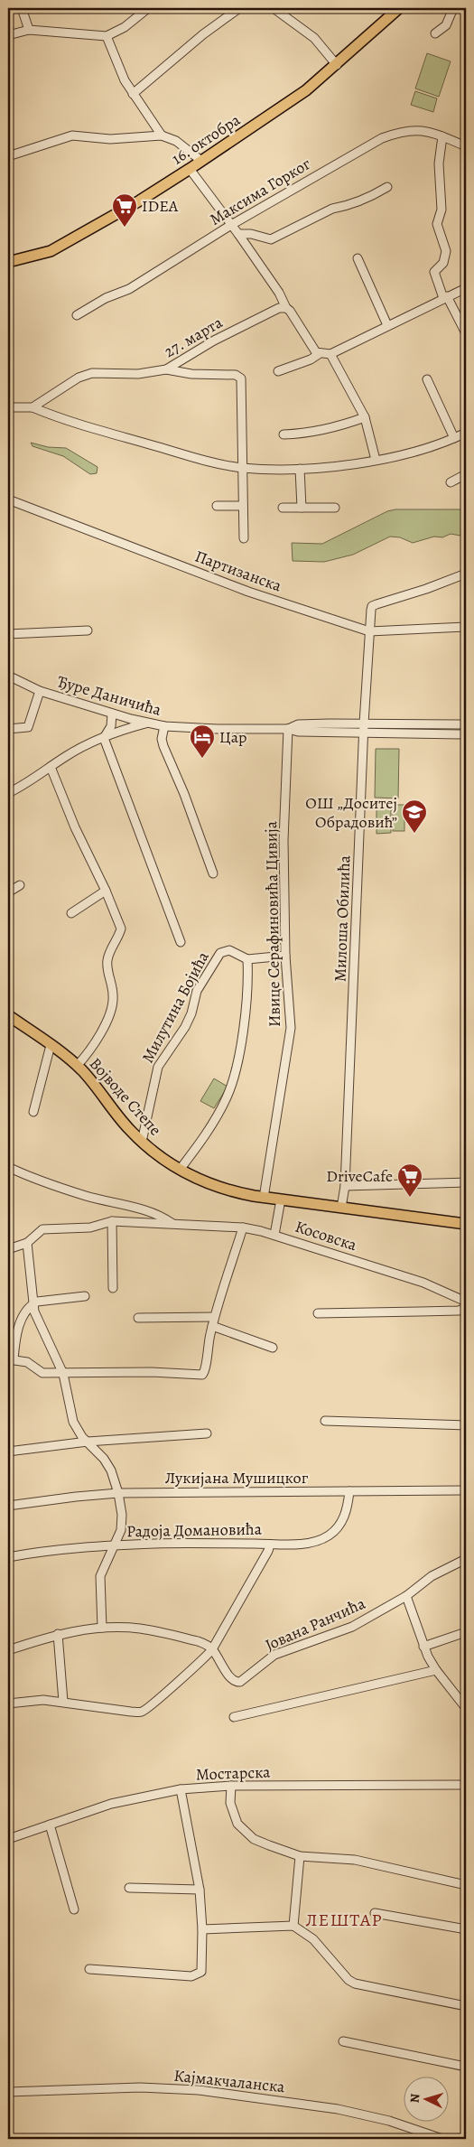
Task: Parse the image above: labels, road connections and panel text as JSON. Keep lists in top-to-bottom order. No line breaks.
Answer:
{"streets":{"main road":["16. октобра","Војводе Степе"],"street":["Максима Горког","27. марта","Партизанска","Ђуре Даничића","Милоша Обилића","Ивице Серафиновића Цивија","Милутина Бојића","Косовска","Лукијана Мушицког","Радоја Домановића","Јована Ранчића","Мостарска","Кајмакчаланска"]},"crossings":[["Партизанска","Милоша Обилића"],["Ђуре Даничића","Милоша Обилића"],["Ђуре Даничића","Ивице Серафиновића Цивија"],["Милоша Обилића","Војводе Степе"],["Ивице Серафиновића Цивија","Милутина Бојића"],["Ивице Серафиновића Цивија","Војводе Степе"],["Милутина Бојића","Војводе Степе"],["Лукијана Мушицког","Радоја Домановића"]],"districts":["ЛЕШТАР"],"places":{"supermarket":["IDEA","DriveCafe"],"hotel":["Цар"],"school or university":["ОШ „Доситеј Обрадовић”"]},"north":"left"}
